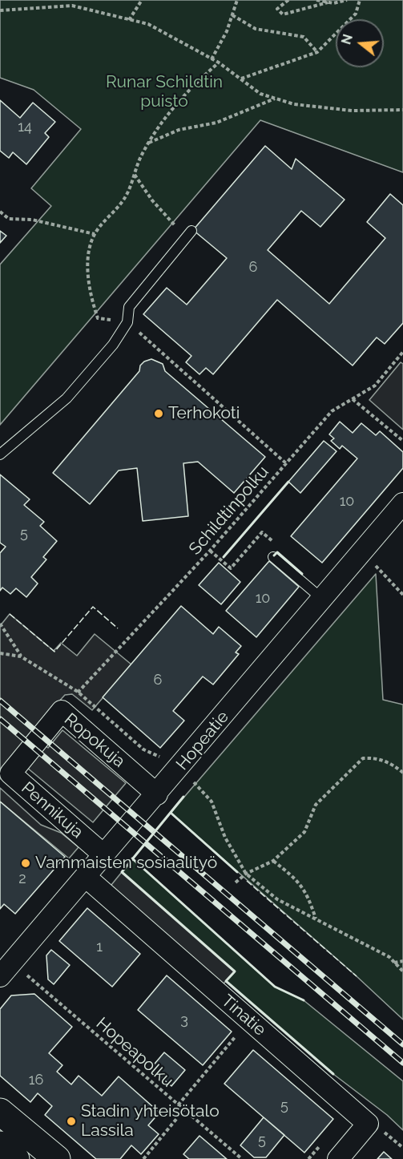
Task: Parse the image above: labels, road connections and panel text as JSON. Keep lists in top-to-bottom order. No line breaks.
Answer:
{"streets":{"street":["Ropokuja","Hopeatie","Pennikuja","Tinatie"],"path":["Schildtinpolku","Hopeapolku"]},"crossings":[["Ropokuja","Hopeatie"],["Ropokuja","Pennikuja"],["Hopeatie","Pennikuja"],["Hopeatie","Tinatie"],["Hopeatie","Hopeapolku"]],"parks":["Runar Schildtin puisto"],"places":["Terhokoti","Vammaisten sosiaalityö","Stadin yhteisötalo Lassila"],"house_numbers":["14","6","10","5","10","6","2","1","3","16","5","5"],"north":"left"}
